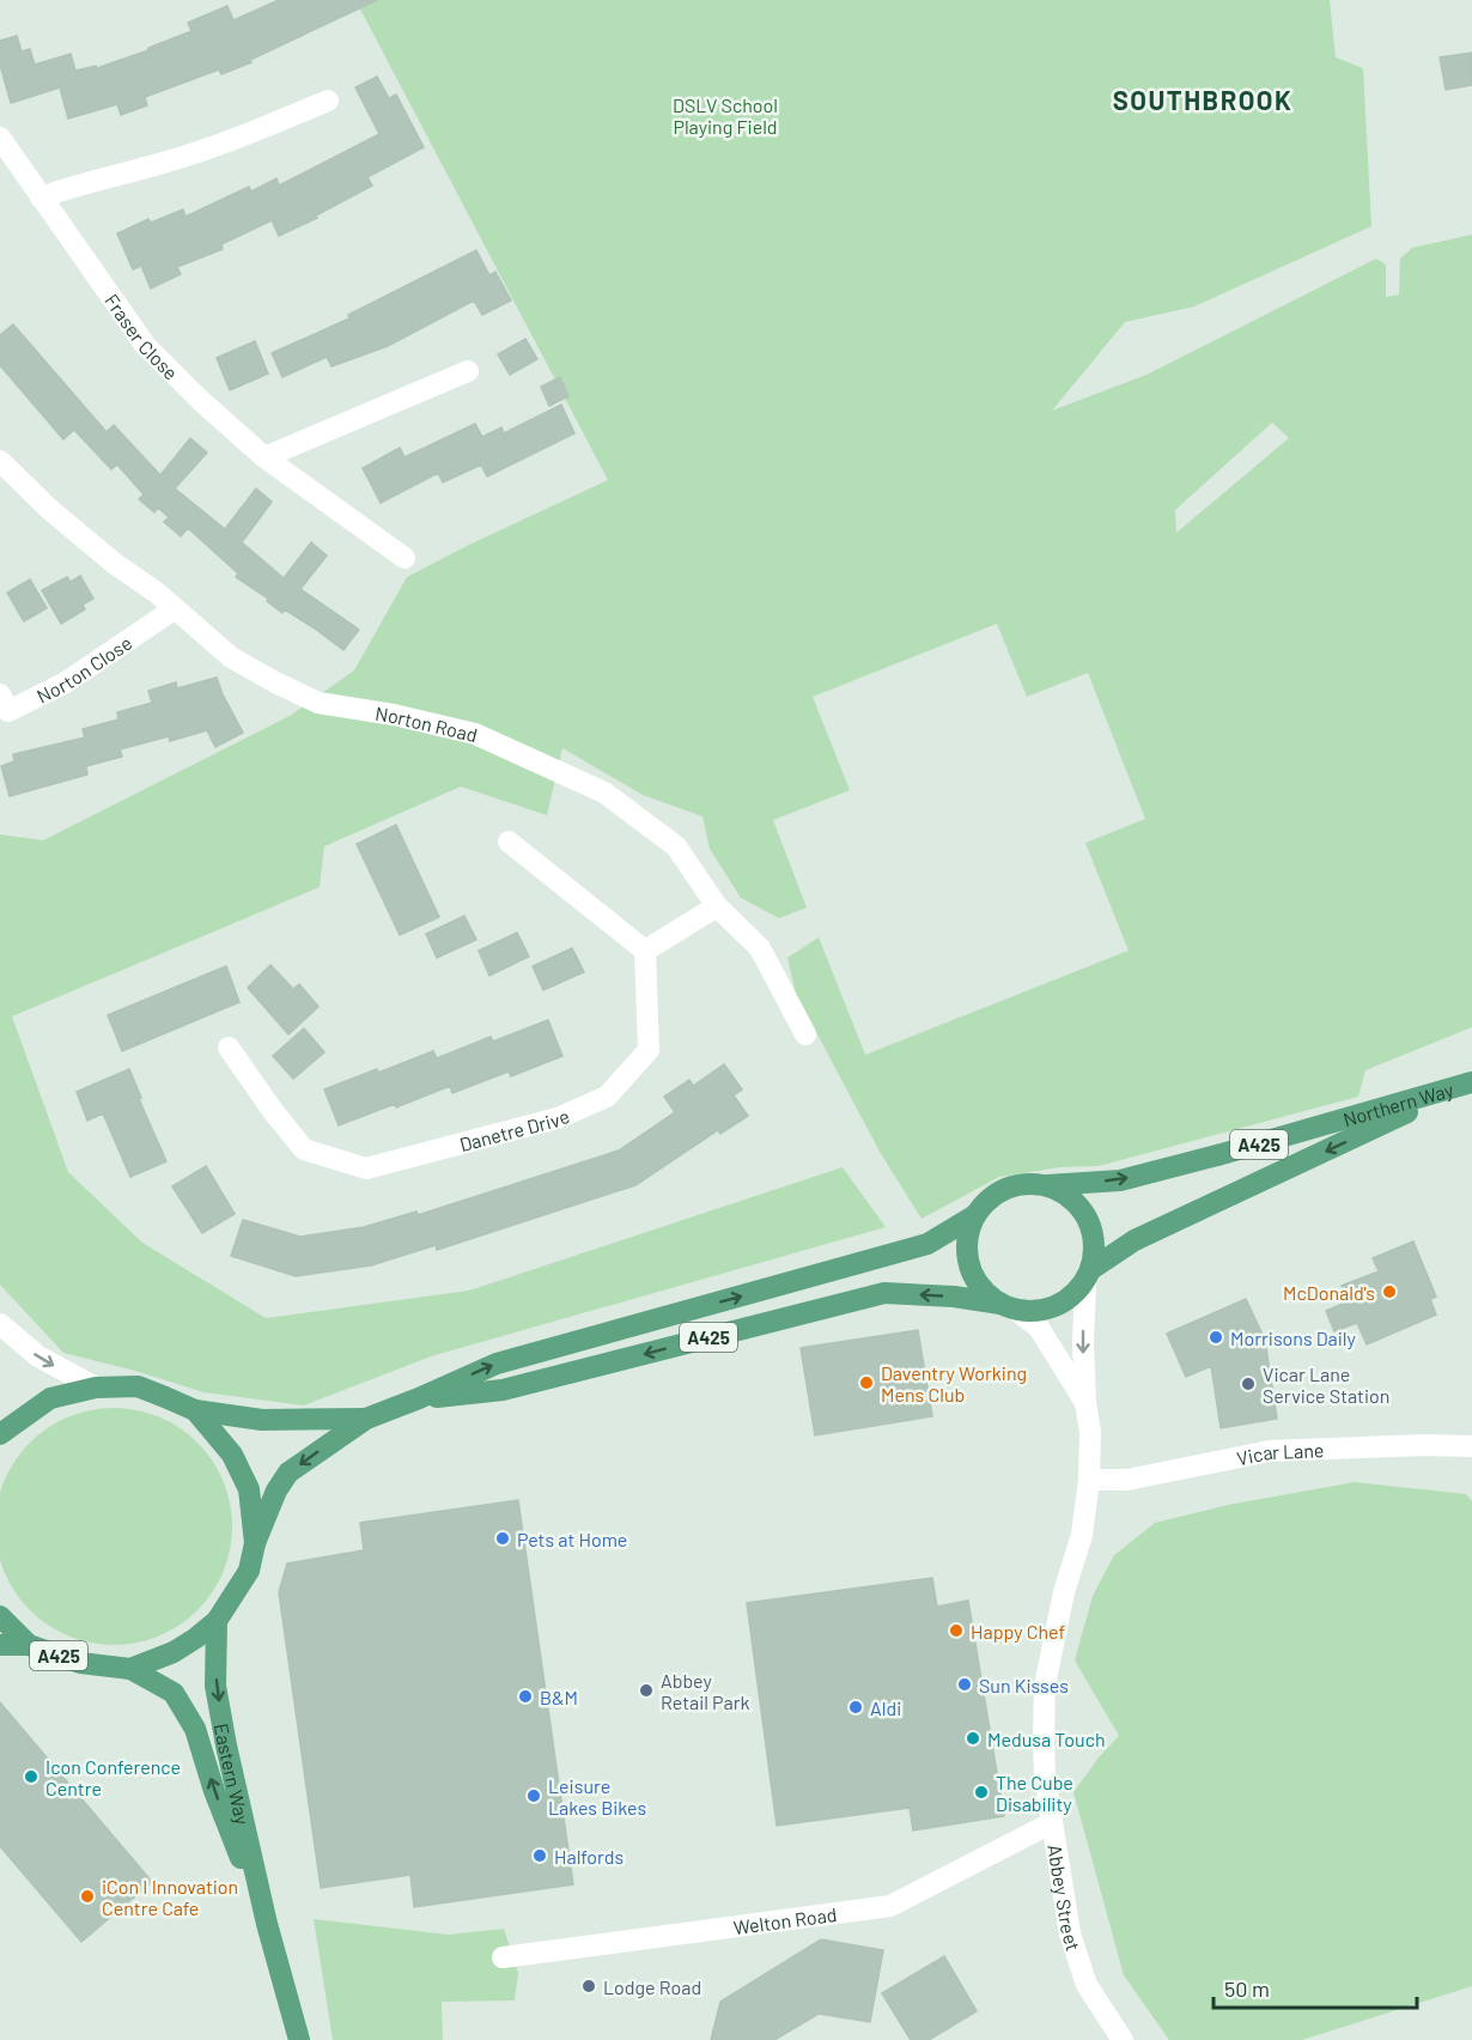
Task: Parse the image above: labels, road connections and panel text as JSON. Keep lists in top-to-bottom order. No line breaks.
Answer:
{"streets":{"main road":["Northern Way","A425","Eastern Way"],"street":["Fraser Close","Norton Close","Norton Road","Danetre Drive","Vicar Lane","Abbey Street","Welton Road"]},"crossings":[["Norton Close","Norton Road"],["Northern Way","A425"],["Northern Way","Abbey Street"],["A425","Eastern Way"],["A425","Abbey Street"],["Vicar Lane","Abbey Street"],["Abbey Street","Welton Road"]],"districts":["SOUTHBROOK"],"parks":["DSLV School Playing Field"],"places":["McDonald's","Morrisons Daily","Daventry Working Mens Club","Vicar Lane Service Station","Pets at Home","Happy Chef","Sun Kisses","Abbey Retail Park","B&M","Aldi","Medusa Touch","Icon Conference Centre","The Cube Disability","Leisure Lakes Bikes","Halfords","iCon I Innovation Centre Cafe","Lodge Road"],"scale_bar":"50 m"}
